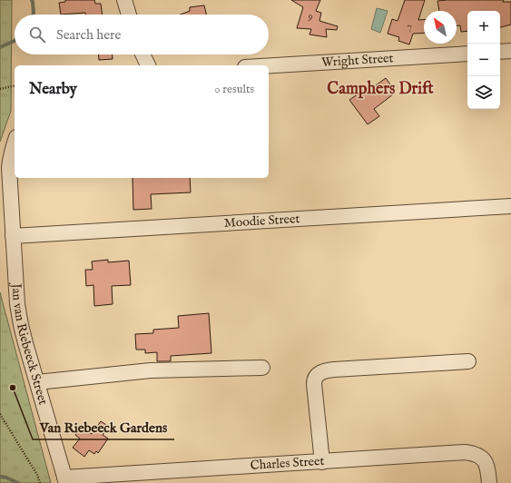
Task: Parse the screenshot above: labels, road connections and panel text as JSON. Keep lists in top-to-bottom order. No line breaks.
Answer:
{"streets":{"street":["Wright Street","Moodie Street","Jan van Riebeeck Street","Charles Street"]},"crossings":[["Moodie Street","Jan van Riebeeck Street"],["Jan van Riebeeck Street","Charles Street"]],"districts":["Camphers Drift"],"places":["Van Riebeeck Gardens"],"house_numbers":["9","7"],"north":"top left","page":{"map_buttons":["+","−"],"search":"Search here","heading":["Nearby","0 results"]}}
